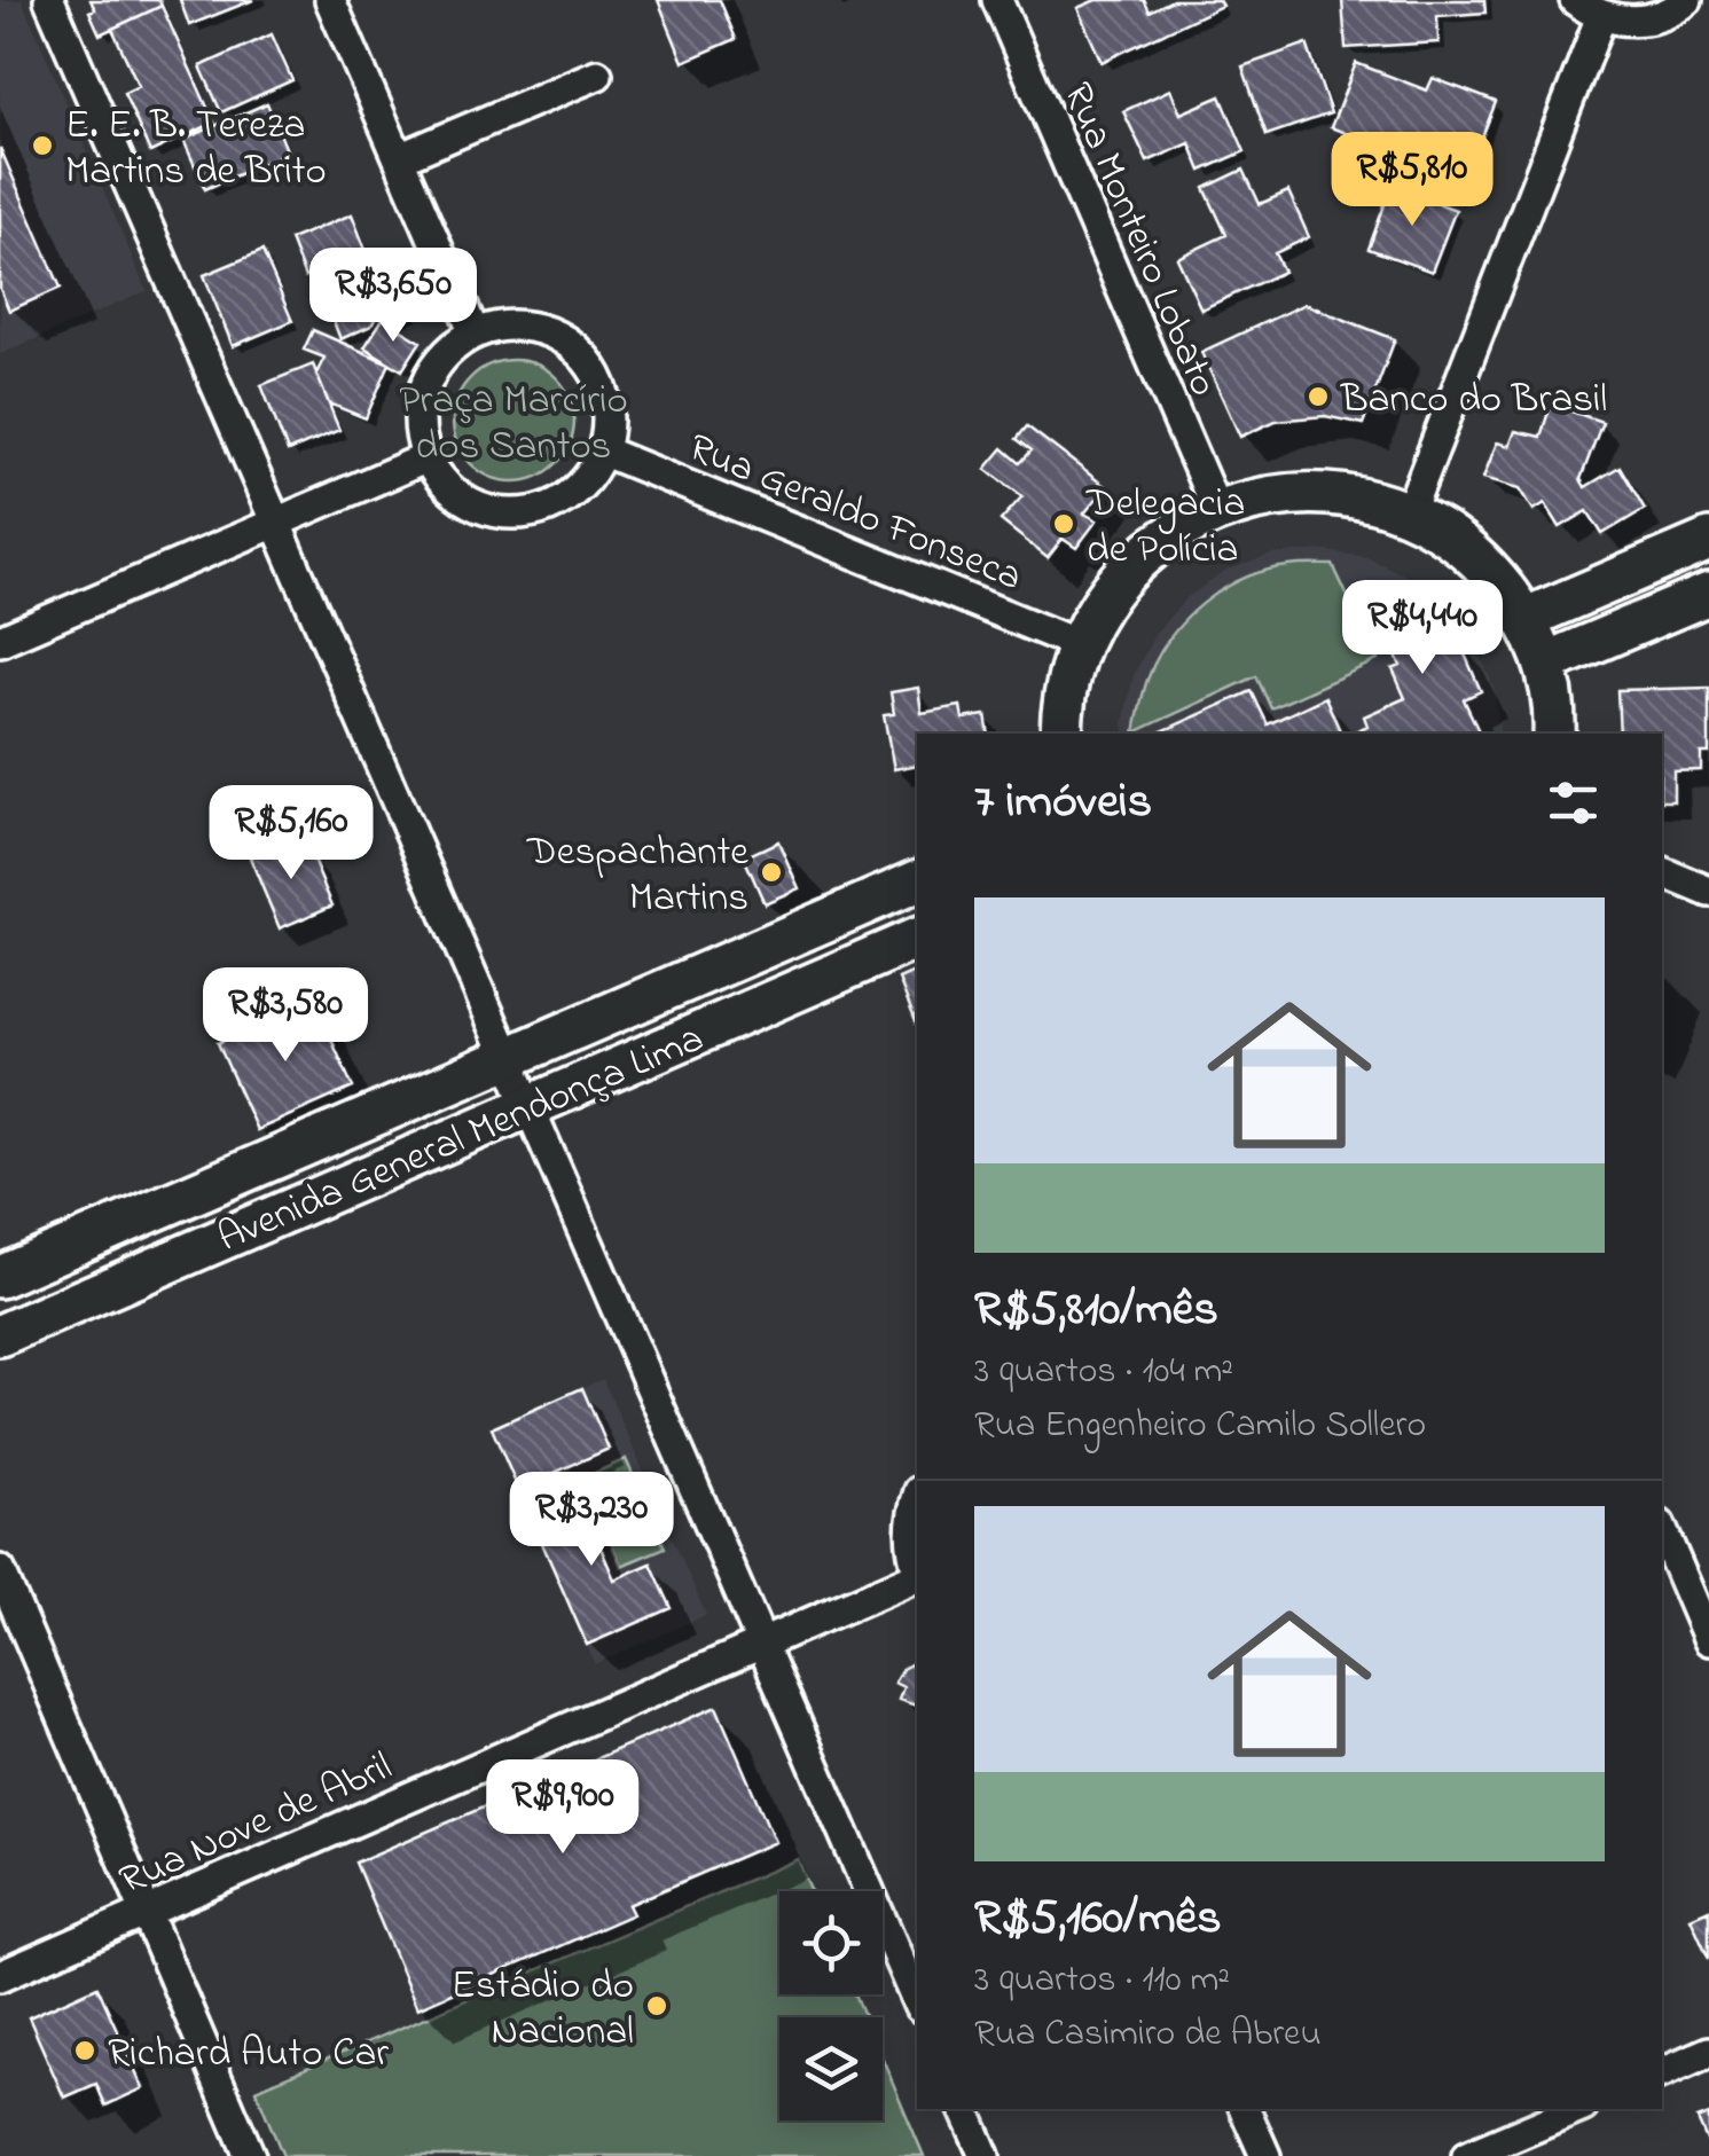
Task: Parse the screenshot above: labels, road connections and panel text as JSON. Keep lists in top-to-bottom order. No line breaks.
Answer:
{"streets":{"street":["Rua Monteiro Lobato","Rua Geraldo Fonseca","Avenida General Mendonça Lima","Rua Nove de Abril"]},"parks":["Praça Marcírio dos Santos"],"places":["E. E. B. Tereza Martins de Brito","Banco do Brasil","Delegacia de Polícia","Despachante Martins","Estádio do Nacional","Richard Auto Car"],"page":{"price":["R$5,810","R$3,650","R$4,440","R$5,160","R$3,580","R$3,230","R$9,900"],"heading":"7 imóveis","list":[{"name":"R$5,810/mês","note":"3 quartos · 104 m² · Rua Engenheiro Camilo Sollero"},{"name":"R$5,160/mês","note":"3 quartos · 110 m² · Rua Casimiro de Abreu"}]}}
